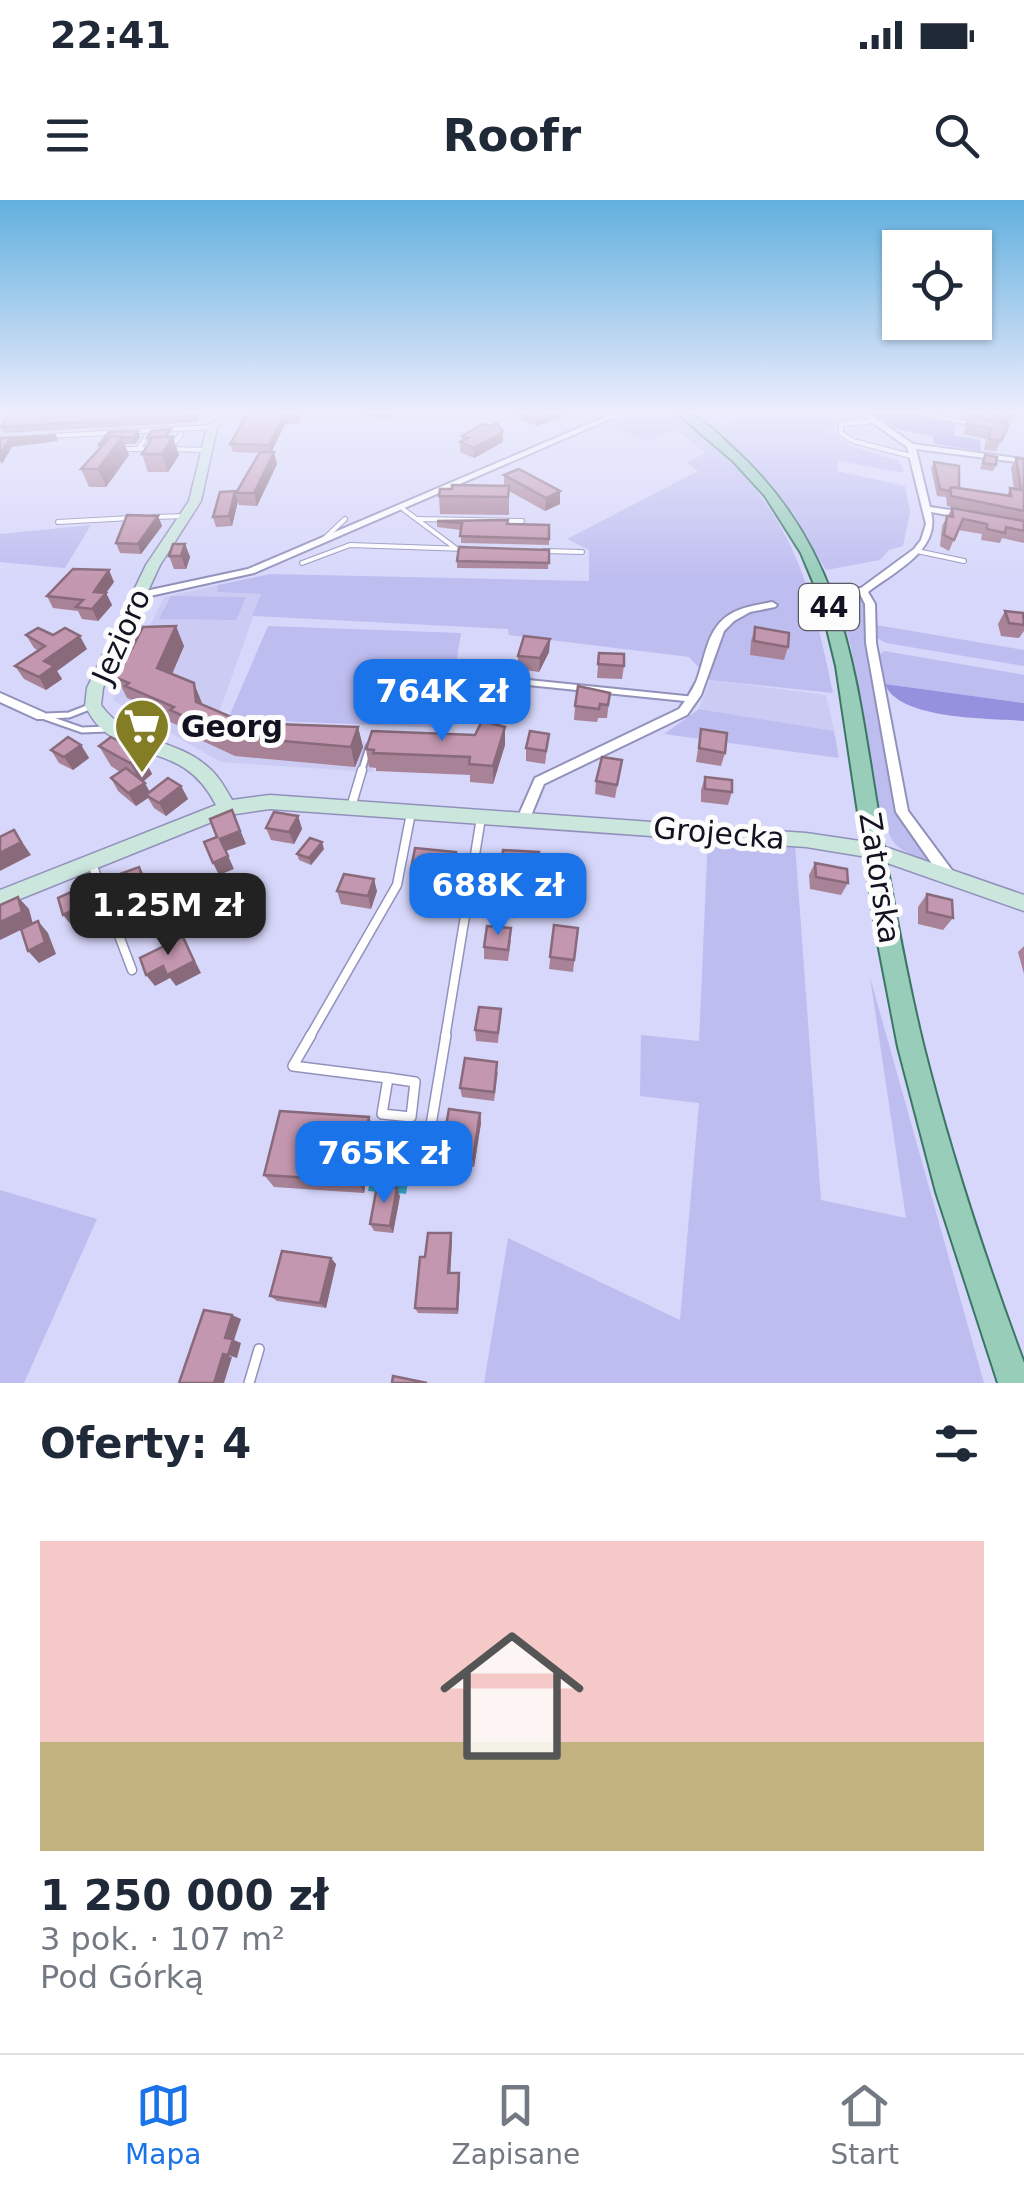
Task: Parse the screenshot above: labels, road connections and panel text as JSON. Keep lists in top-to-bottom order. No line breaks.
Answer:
{"streets":{"main road":["44","Zatorska"],"street":["Jezioro","Grojecka"]},"crossings":[["Jezioro","Grojecka"],["Grojecka","Zatorska"]],"places":{"supermarket":["Georg"]},"page":{"status":"22:41","header":"Roofr","price":["764K zł","688K zł","1.25M zł","765K zł"],"heading":"Oferty: 4","list":[{"name":"1 250 000 zł","note":"3 pok. · 107 m² · Pod Górką"}],"tabs":["Mapa","Zapisane","Start"]}}
